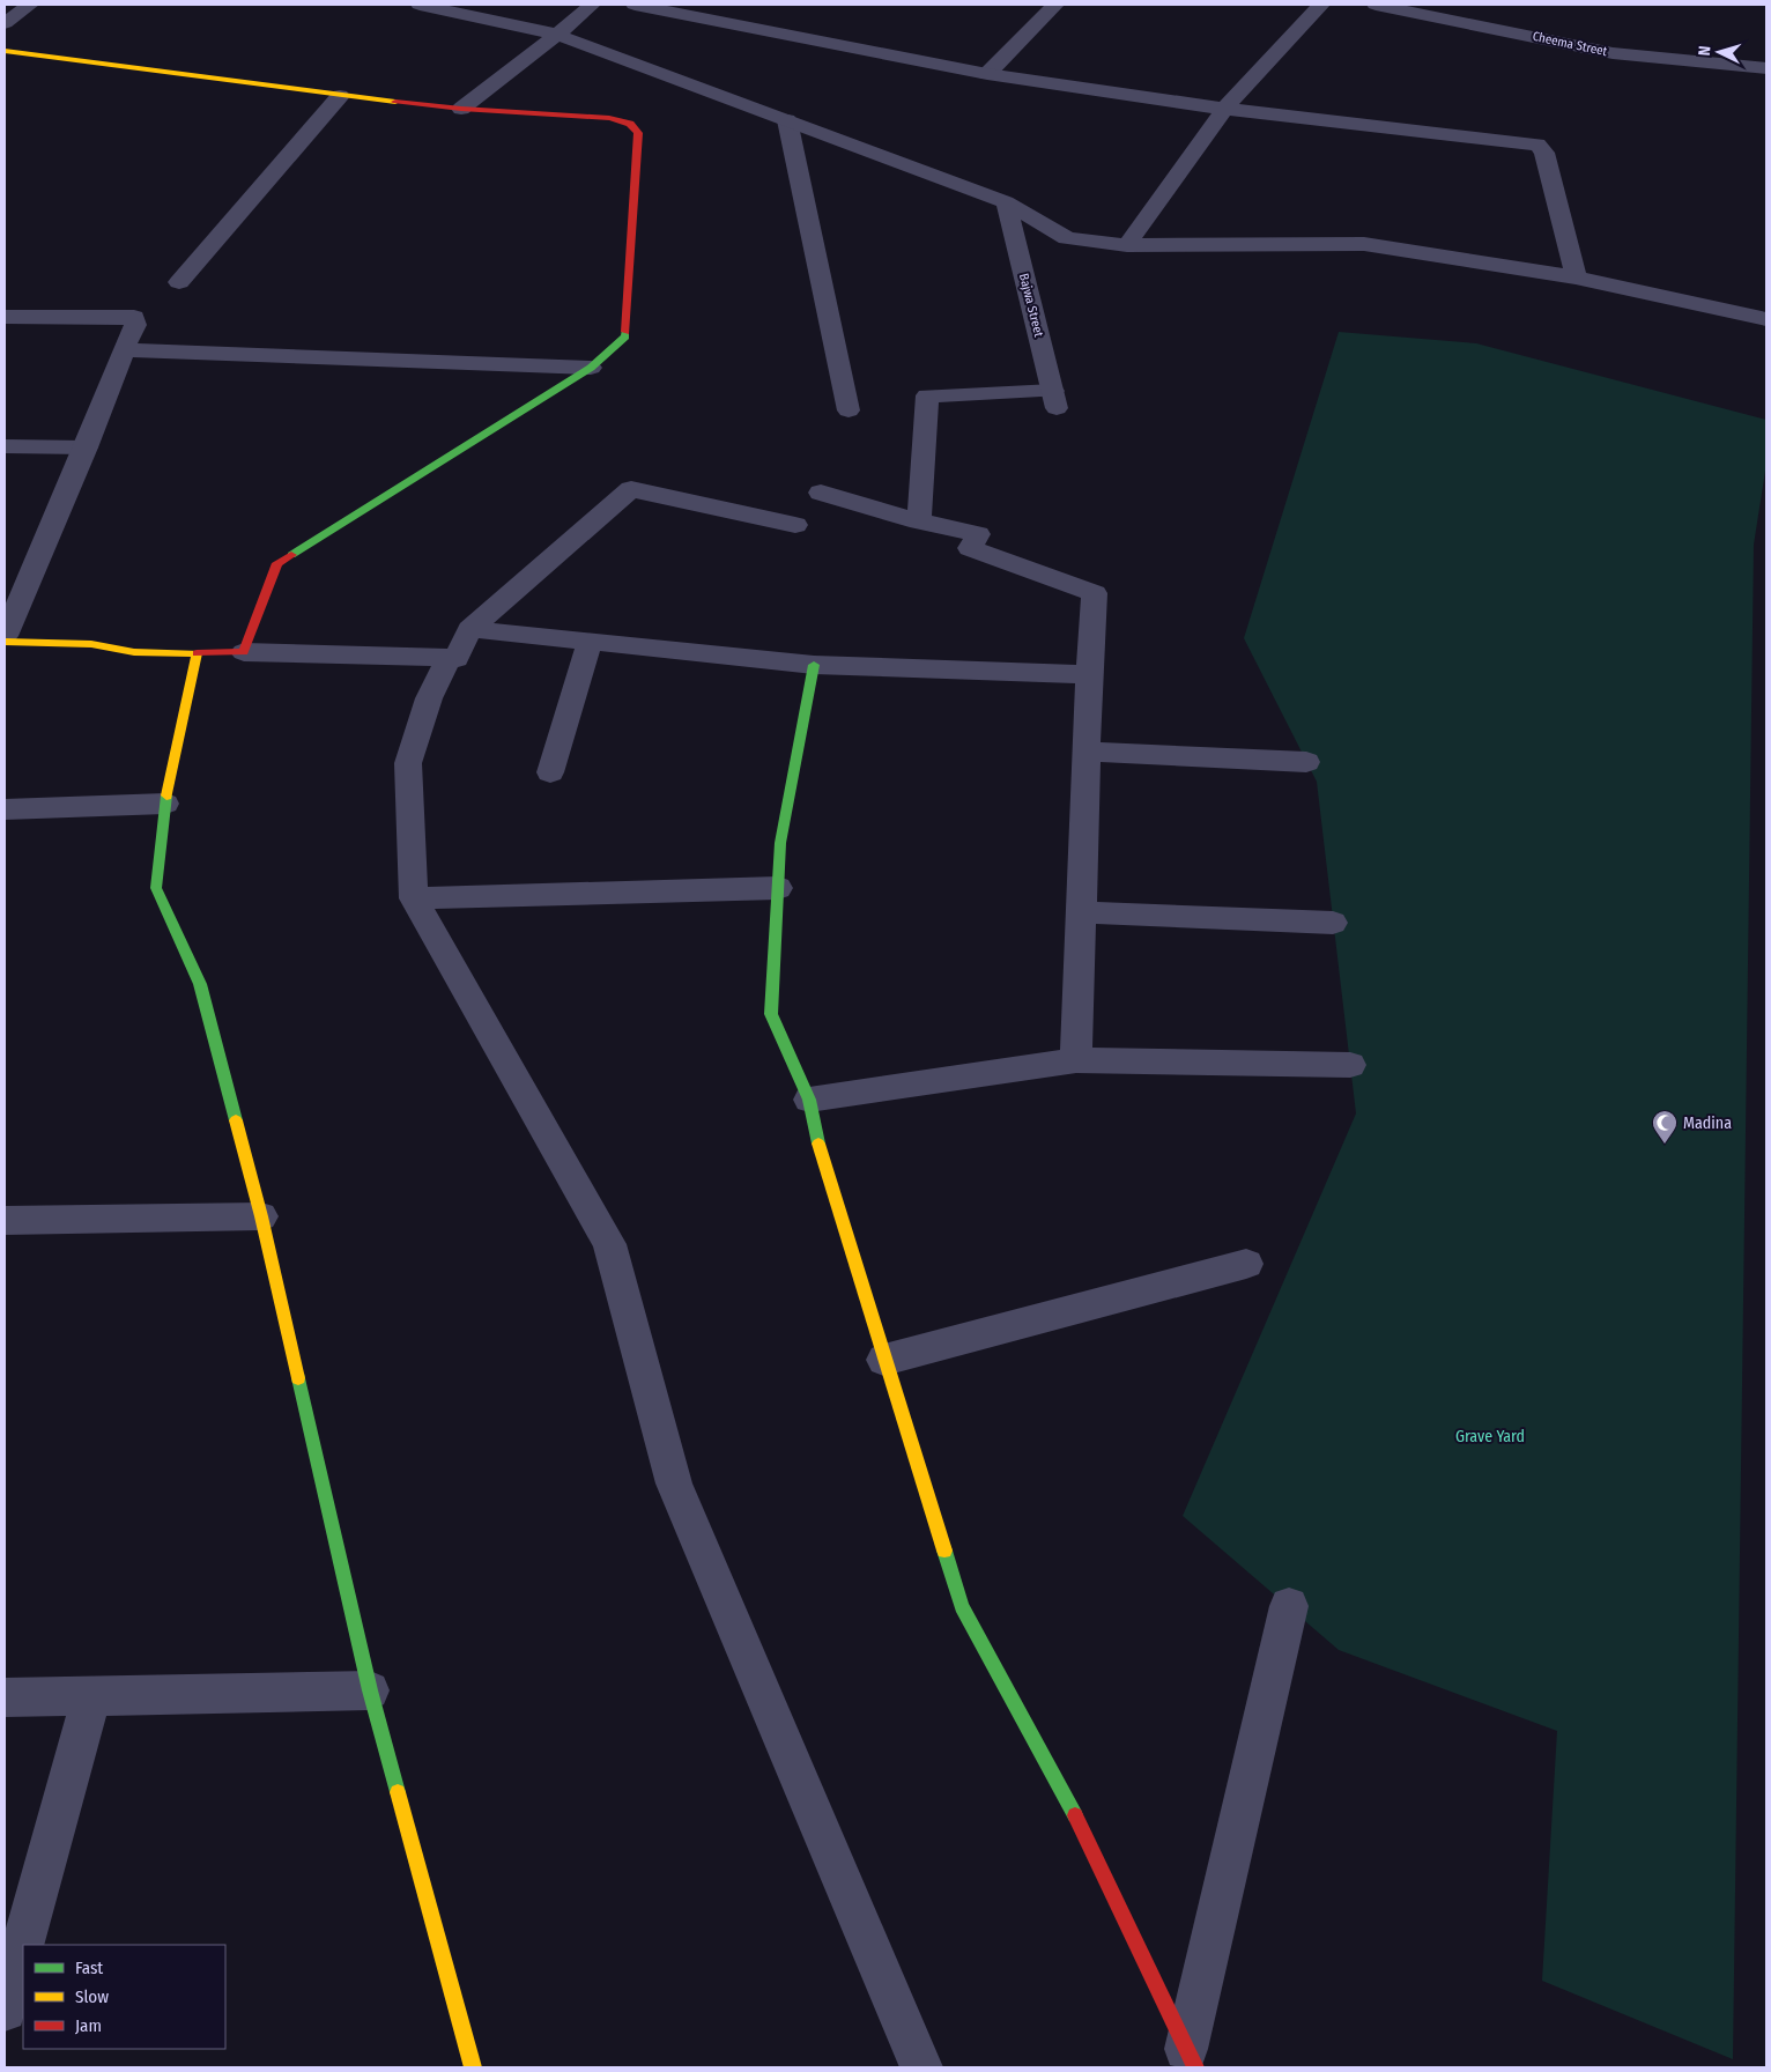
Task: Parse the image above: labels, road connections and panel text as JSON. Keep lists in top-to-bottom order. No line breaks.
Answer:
{"streets":{"street":["Cheema Street","Bajwa Street"]},"parks":["Grave Yard"],"places":{"mosque":["Madina"]},"legend":["Fast","Slow","Jam"],"north":"left"}
